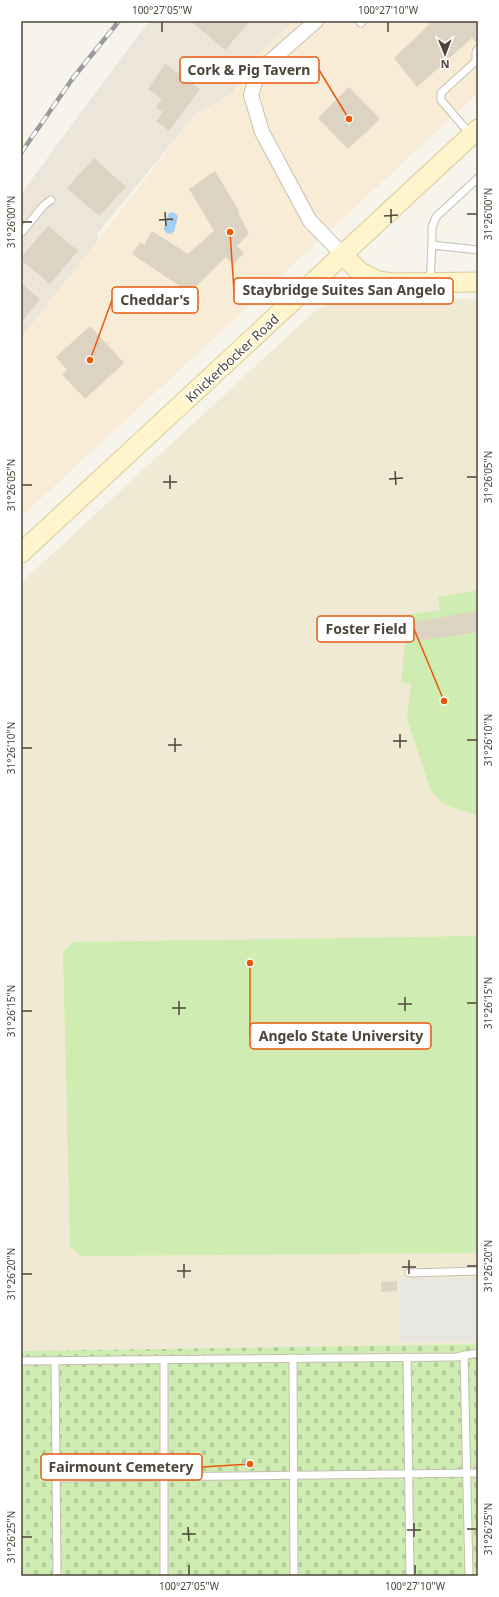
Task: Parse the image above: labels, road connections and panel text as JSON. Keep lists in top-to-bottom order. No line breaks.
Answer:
{"streets":{"main road":["Knickerbocker Road"]},"places":["Cork & Pig Tavern","Staybridge Suites San Angelo","Cheddar's","Foster Field","Angelo State University","Fairmount Cemetery"],"north":"bottom","coordinates":["100°27'05\"W","100°27'10\"W","31°26'00\"N","31°26'05\"N","31°26'10\"N","31°26'15\"N","31°26'20\"N","31°26'25\"N"]}
